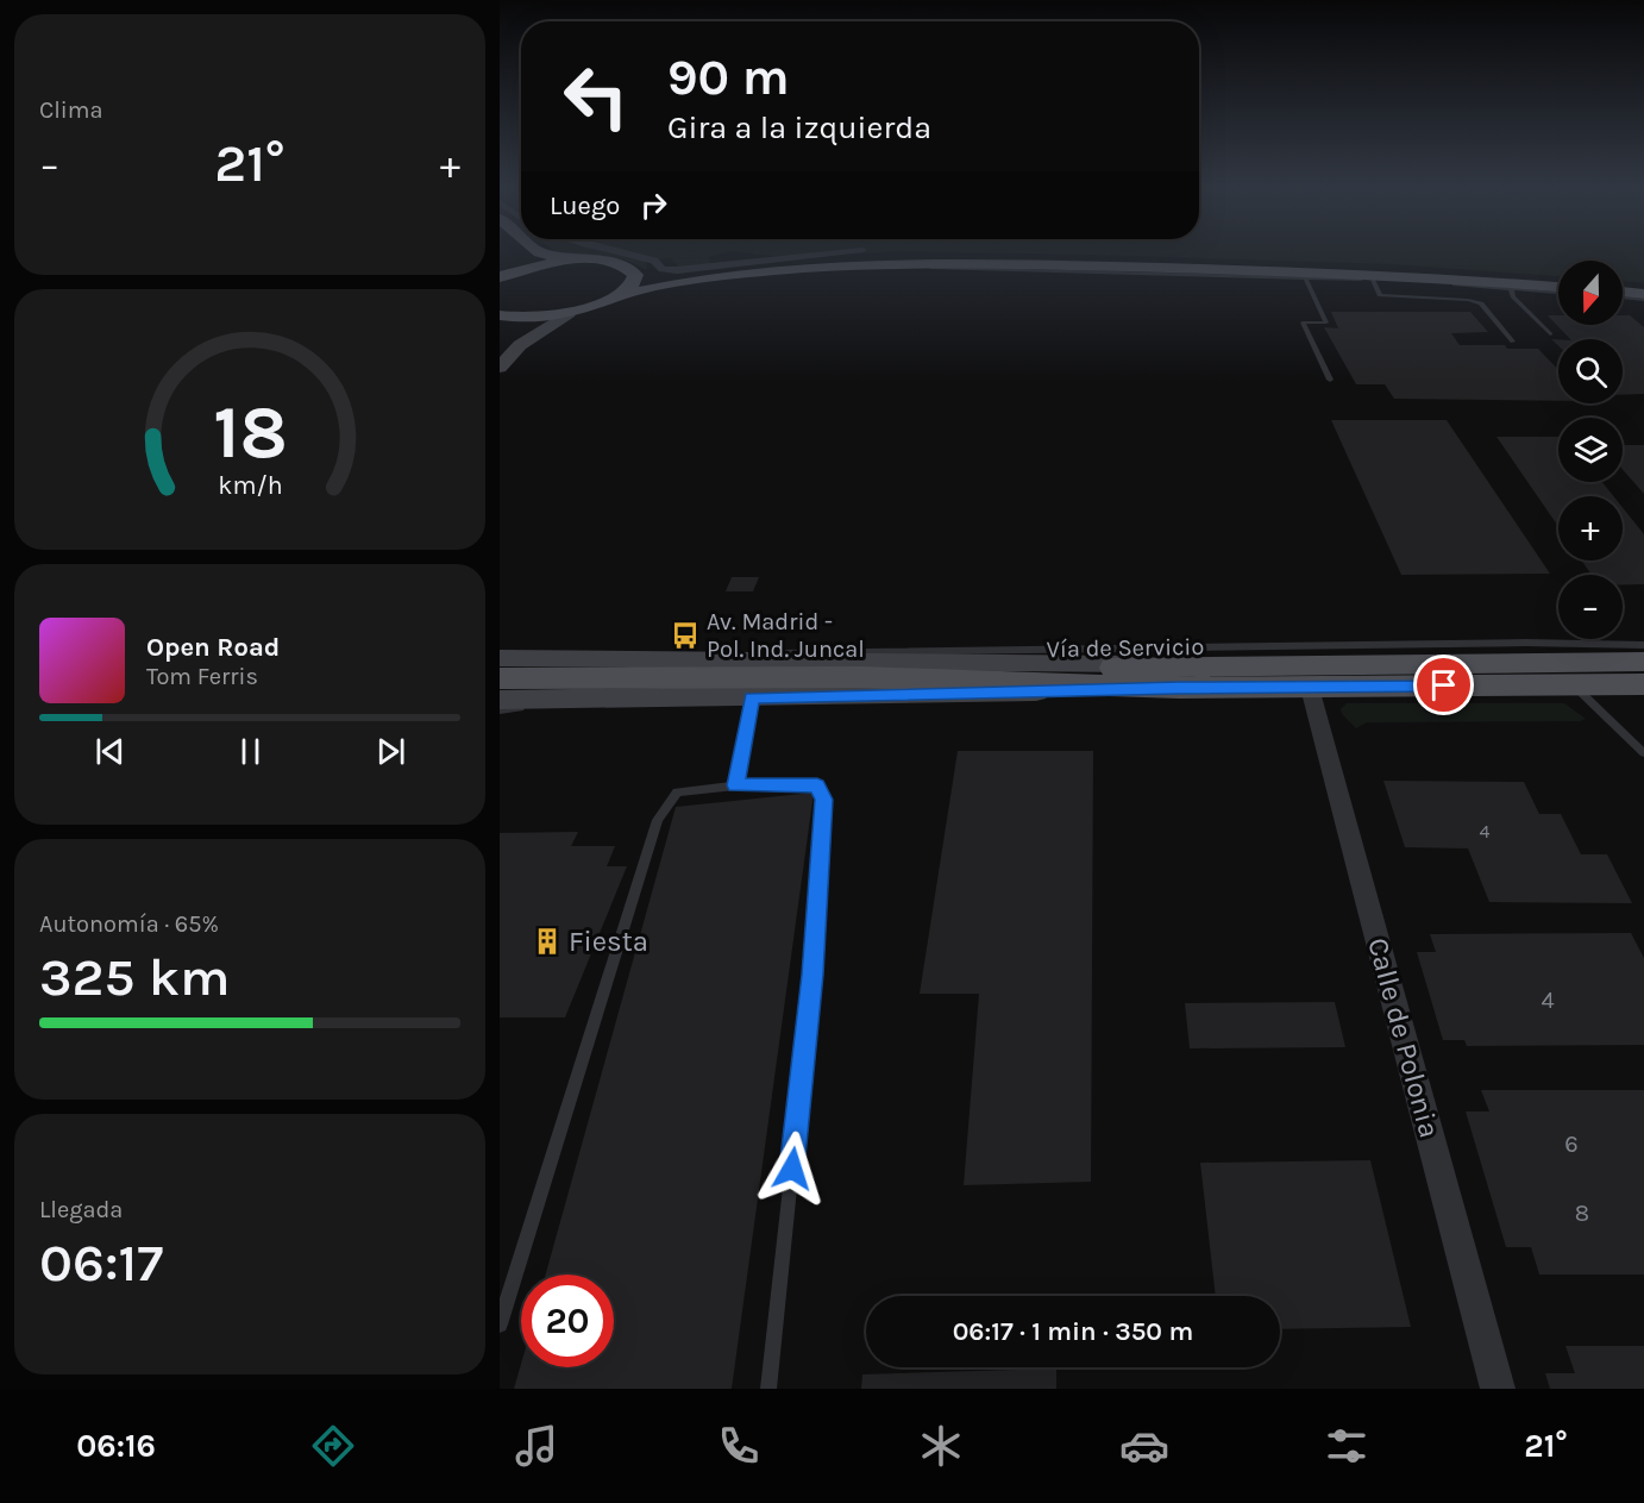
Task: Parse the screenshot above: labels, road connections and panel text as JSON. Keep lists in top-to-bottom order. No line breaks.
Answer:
{"streets":{"street":["Calle de Polonia"],"lane":["Vía de Servicio"]},"places":{"bus stop":["Av. Madrid - Pol. Ind. Juncal"],"building":["Fiesta"]},"house_numbers":["4","4","6","8"],"north":"bottom","page":{"tile":["Clima",["Autonomía · 65%","325 km"],["Llegada","06:17"]],"turn":["90 m","Gira a la izquierda"],"heat":["−","21°","+"],"then":"Luego","map_buttons":["+","−"],"song":["Open Road","Tom Ferris"],"limit":"20","trip":"06:17 · 1 min · 350 m","tabs":["06:16","21°"],"gauge":["18","km/h"]}}
